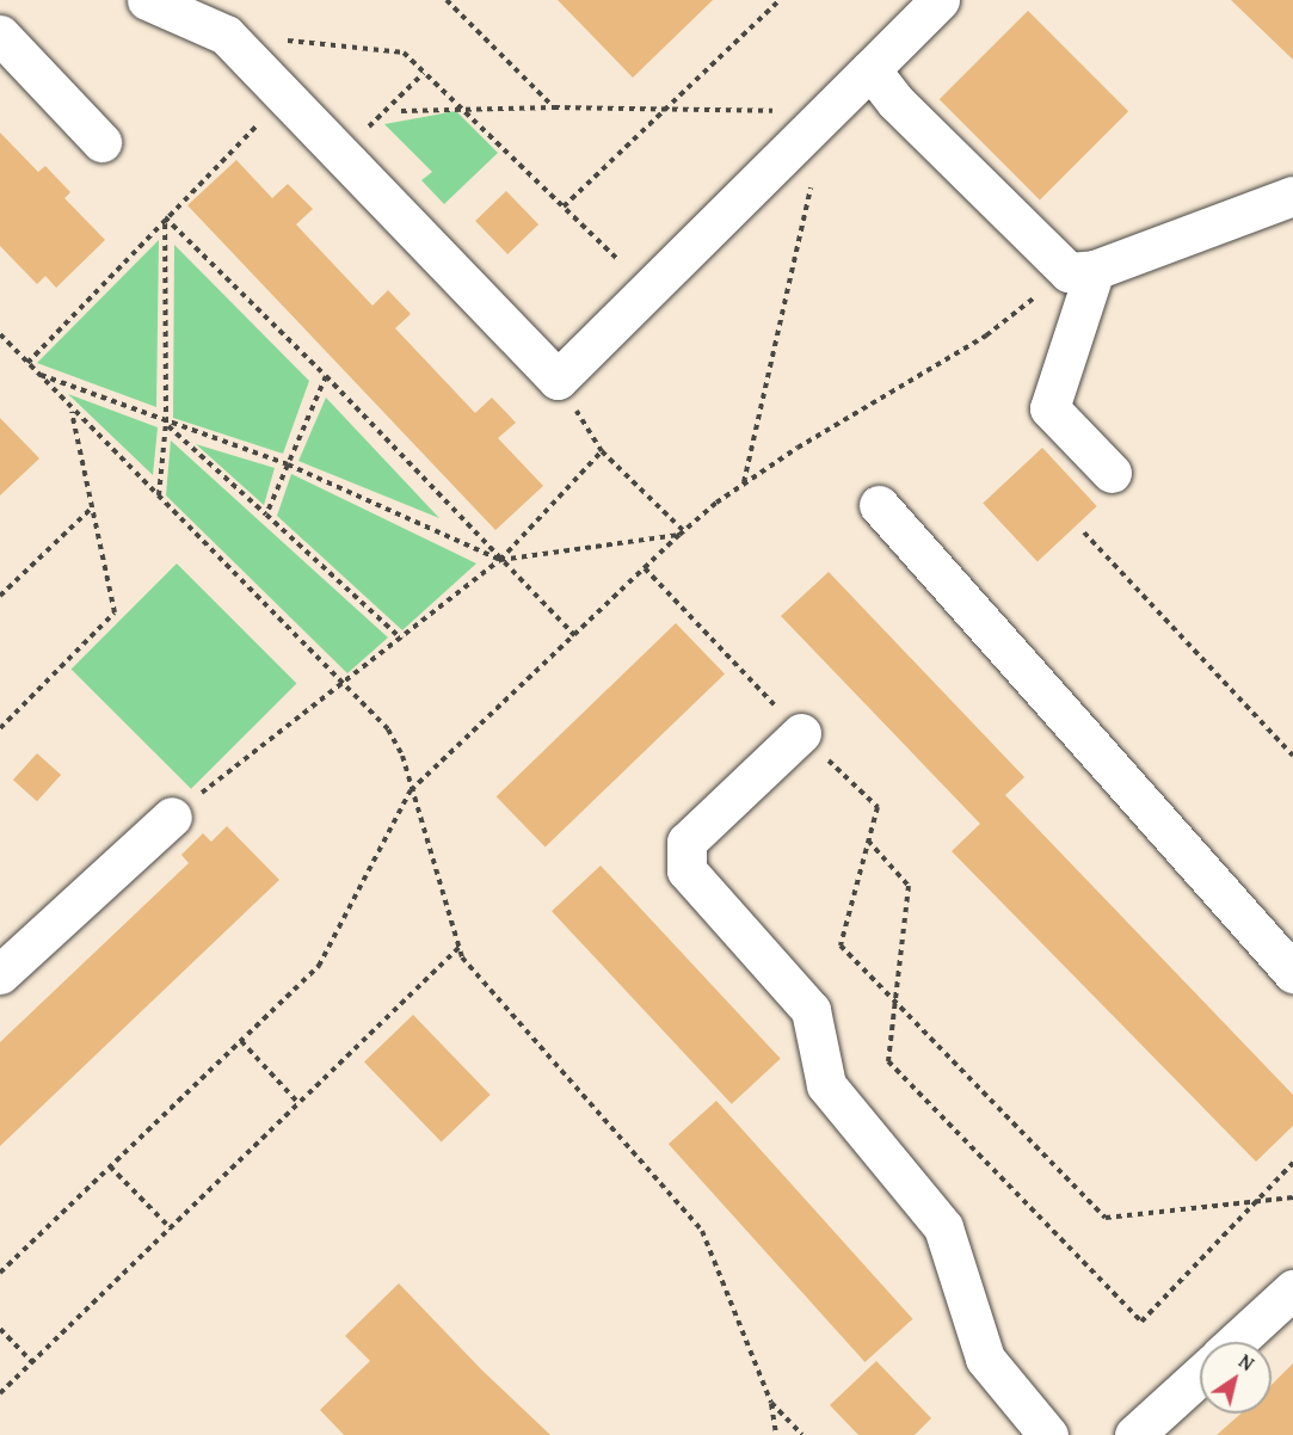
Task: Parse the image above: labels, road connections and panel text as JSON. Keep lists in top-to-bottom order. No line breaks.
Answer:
{"north":"top right"}
